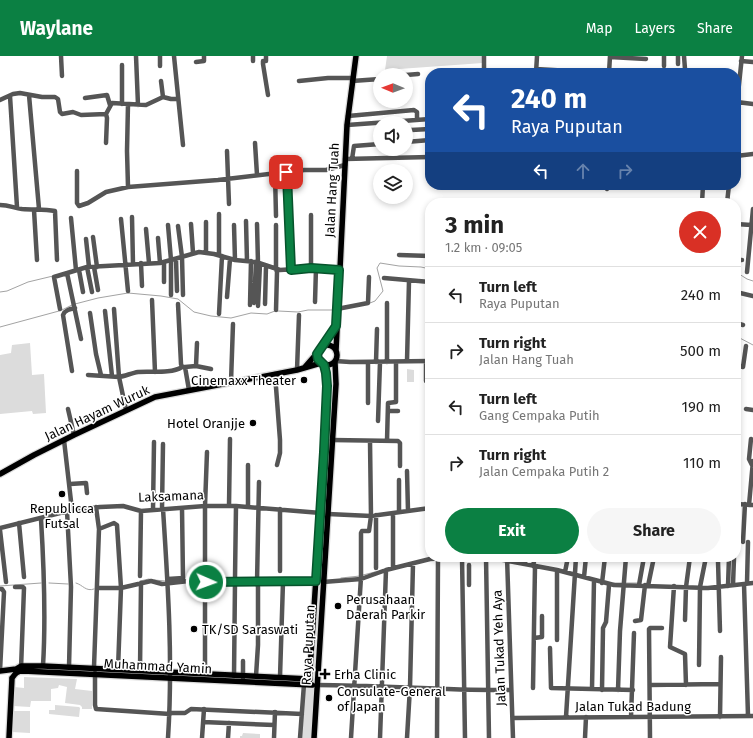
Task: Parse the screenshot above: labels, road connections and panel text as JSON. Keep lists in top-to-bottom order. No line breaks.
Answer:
{"streets":{"main road":["Jalan Hang Tuah","Jalan Hayam Wuruk","Raya Puputan","Muhammad Yamin"],"street":["Laksamana","Jalan Tukad Yeh Aya","Jalan Tukad Badung"]},"crossings":[["Jalan Hang Tuah","Jalan Hayam Wuruk"],["Jalan Hang Tuah","Raya Puputan"],["Jalan Hayam Wuruk","Raya Puputan"],["Laksamana","Raya Puputan"],["Raya Puputan","Muhammad Yamin"],["Jalan Tukad Yeh Aya","Jalan Tukad Badung"]],"places":{"other":["Cinemaxx Theater","Hotel Oranjje","Republicca Futsal","Perusahaan Daerah Parkir","TK/SD Saraswati","Consulate-General of Japan"],"health":["Erha Clinic"]},"north":"left","page":{"header":"Waylane","nav":["Map","Layers","Share"],"turn":["240 m","Raya Puputan"],"heading":["3 min","1.2 km · 09:05"],"list":[{"name":"Turn left","note":"Raya Puputan","value":"240 m"},{"name":"Turn right","note":"Jalan Hang Tuah","value":"500 m"},{"name":"Turn left","note":"Gang Cempaka Putih","value":"190 m"},{"name":"Turn right","note":"Jalan Cempaka Putih 2","value":"110 m"}],"buttons":["Exit","Share"]}}
